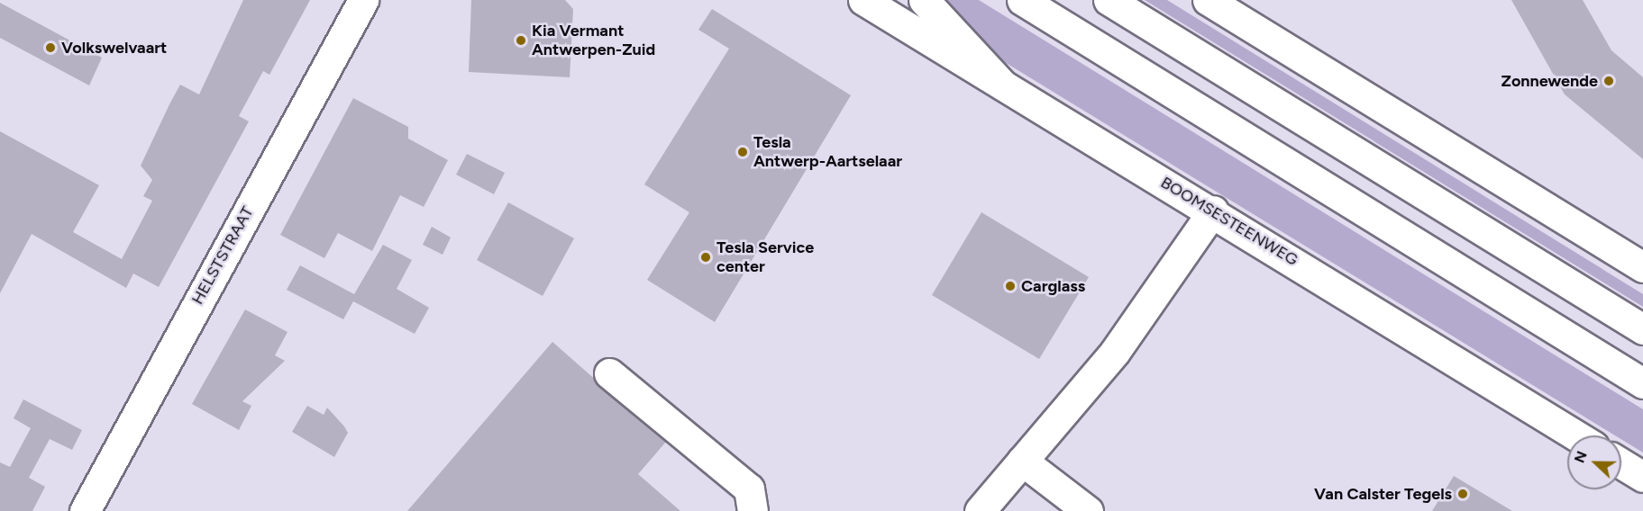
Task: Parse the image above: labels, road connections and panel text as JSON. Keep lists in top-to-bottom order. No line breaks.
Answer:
{"streets":{"main road":["BOOMSESTEENWEG","HELSTSTRAAT"]},"places":["Kia Vermant Antwerpen-Zuid","Volkswelvaart","Zonnewende","Tesla Antwerp-Aartselaar","Tesla Service center","Carglass","Van Calster Tegels"],"north":"left"}
